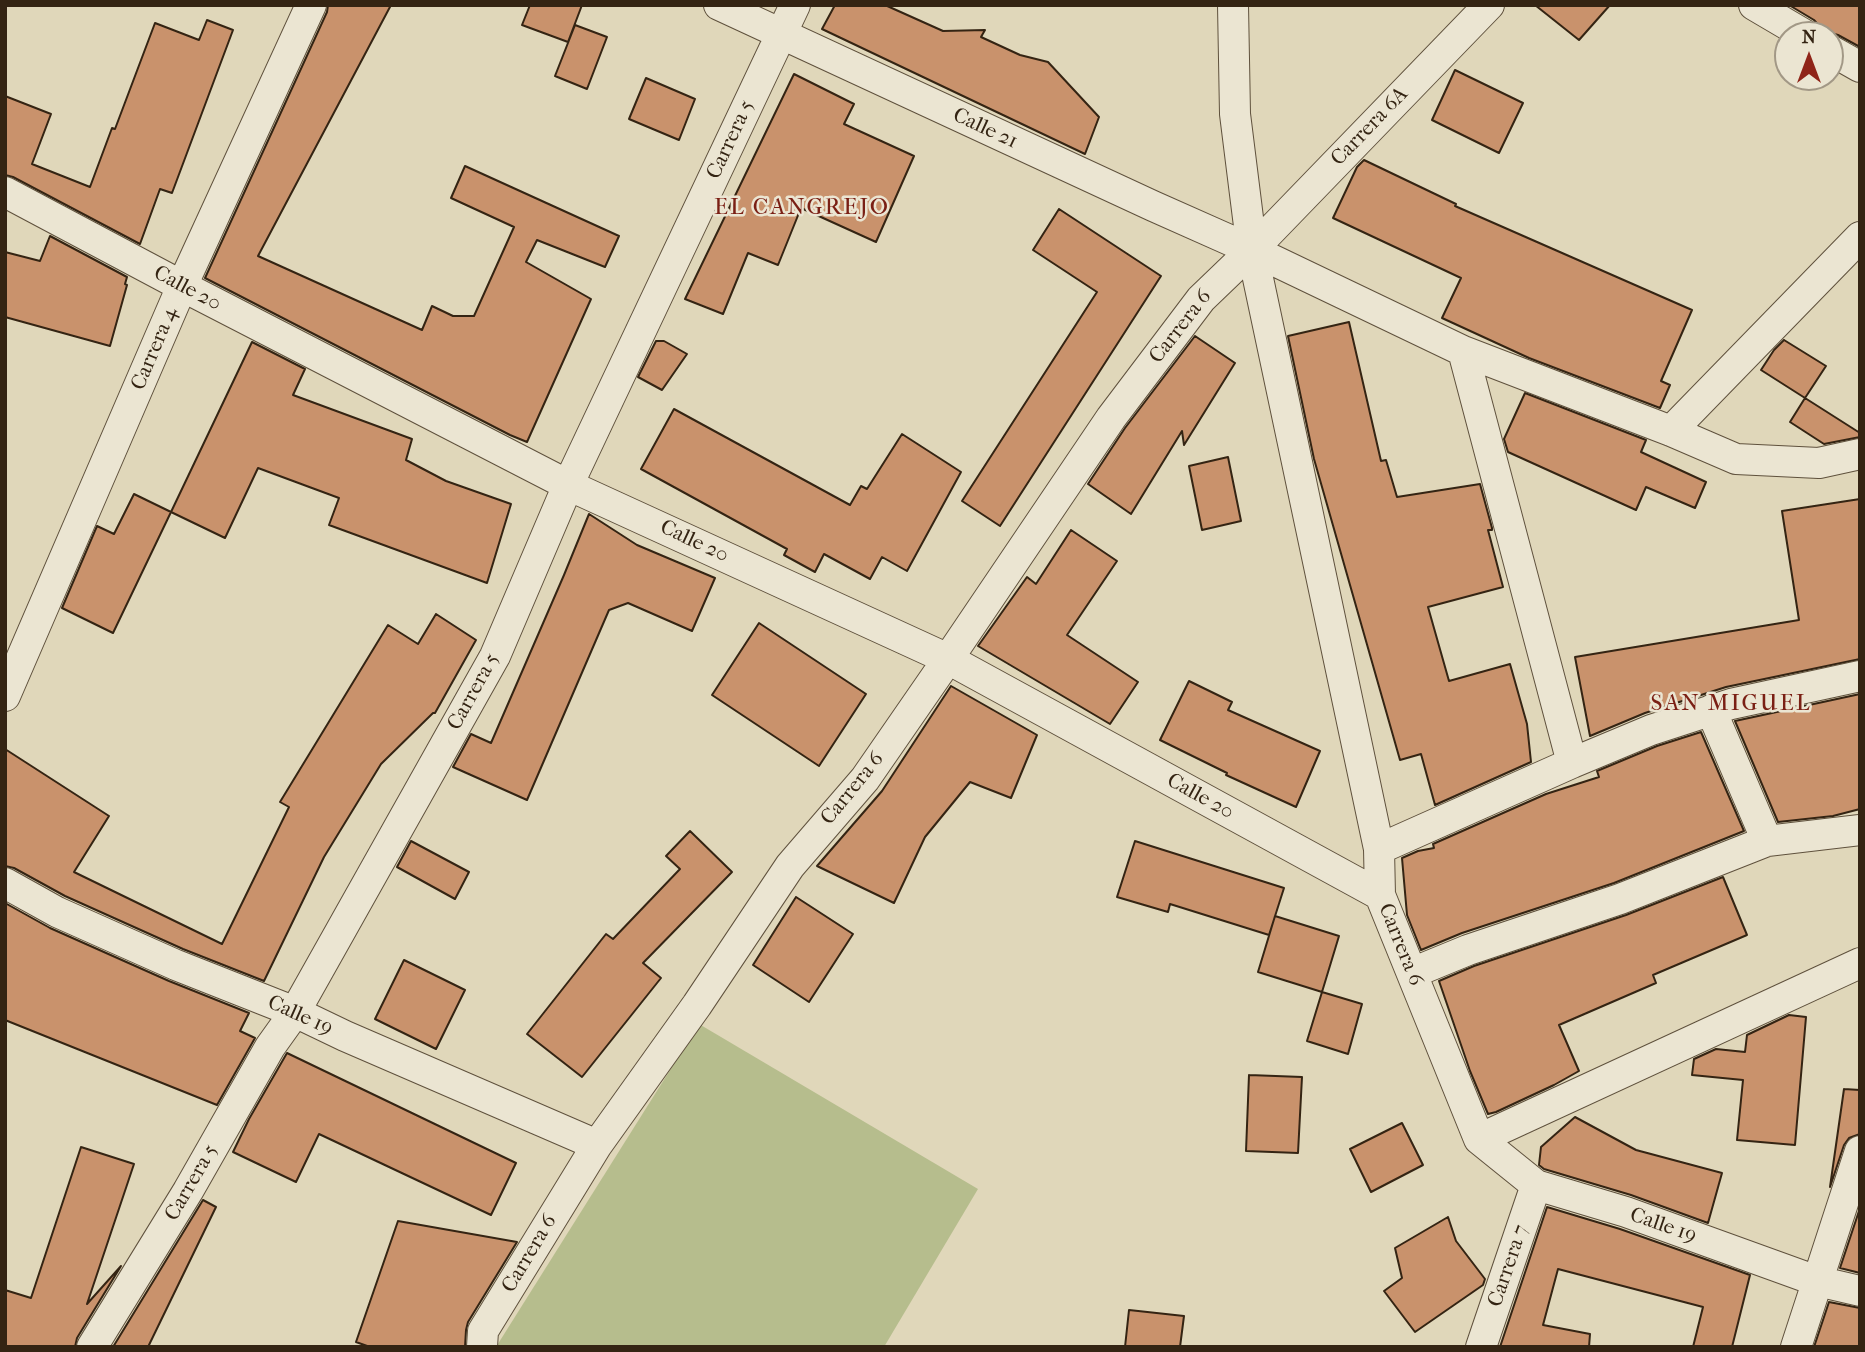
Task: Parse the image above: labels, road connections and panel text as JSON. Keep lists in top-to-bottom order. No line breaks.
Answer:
{"streets":{"street":["Carrera 6A","Calle 21","Carrera 5","Calle 20","Carrera 6","Carrera 4","Calle 19","Carrera 7"]},"crossings":[["Carrera 6A","Calle 21"],["Carrera 6A","Carrera 6"],["Calle 21","Carrera 5"],["Calle 21","Carrera 6"],["Carrera 5","Calle 20"],["Carrera 5","Calle 19"],["Calle 20","Carrera 6"],["Calle 20","Carrera 4"],["Carrera 6","Calle 19"],["Calle 19","Carrera 7"]],"districts":["EL CANGREJO","SAN MIGUEL"],"north":"top"}
